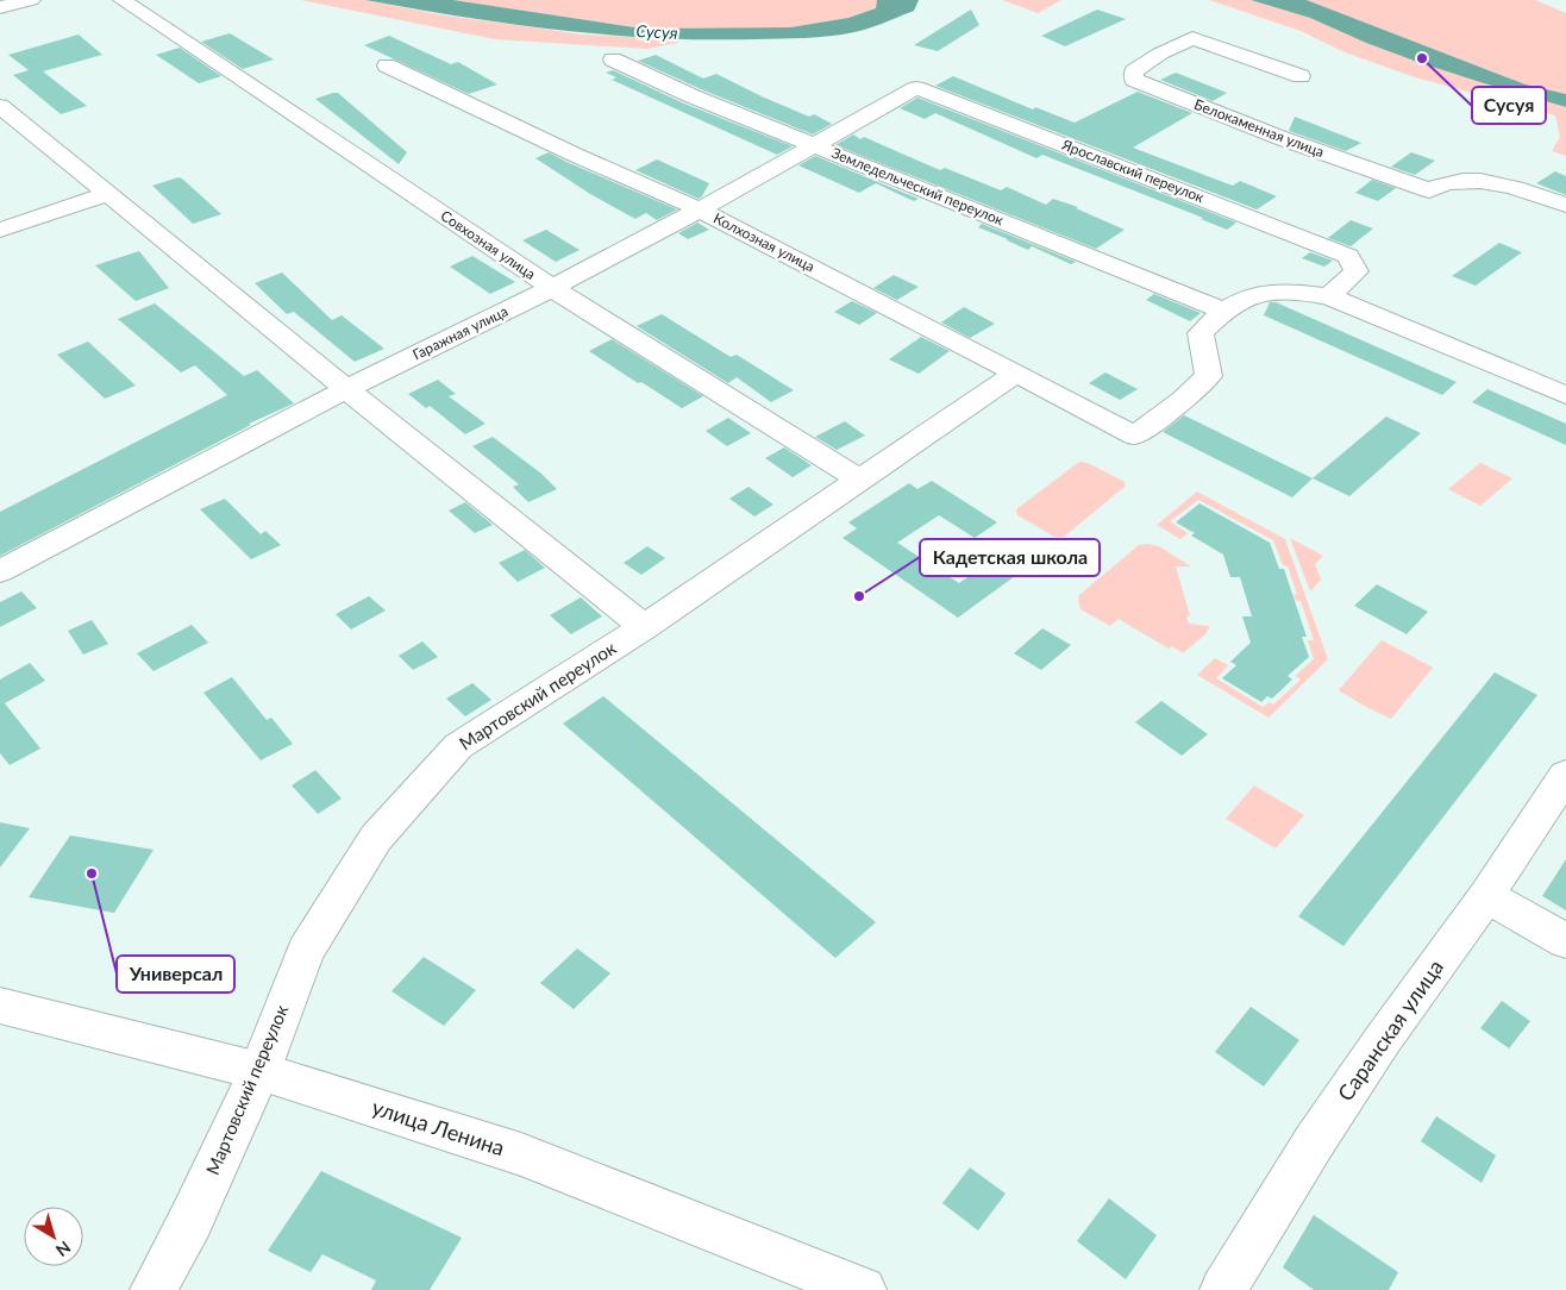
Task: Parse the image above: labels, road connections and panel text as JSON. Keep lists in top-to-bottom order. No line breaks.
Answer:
{"streets":{"street":["Белокаменная улица","Ярославский переулок","Земледельческий переулок","Колхозная улица","Совхозная улица","Гаражная улица","Мартовский переулок","Саранская улица","улица Ленина"]},"crossings":[["Ярославский переулок","Гаражная улица"],["Земледельческий переулок","Колхозная улица"],["Земледельческий переулок","Гаражная улица"],["Колхозная улица","Гаражная улица"],["Колхозная улица","Мартовский переулок"],["Совхозная улица","Гаражная улица"],["Совхозная улица","Мартовский переулок"],["Мартовский переулок","улица Ленина"]],"water":["Сусуя"],"places":["Сусуя","Кадетская школа","Универсал"],"north":"bottom right"}
